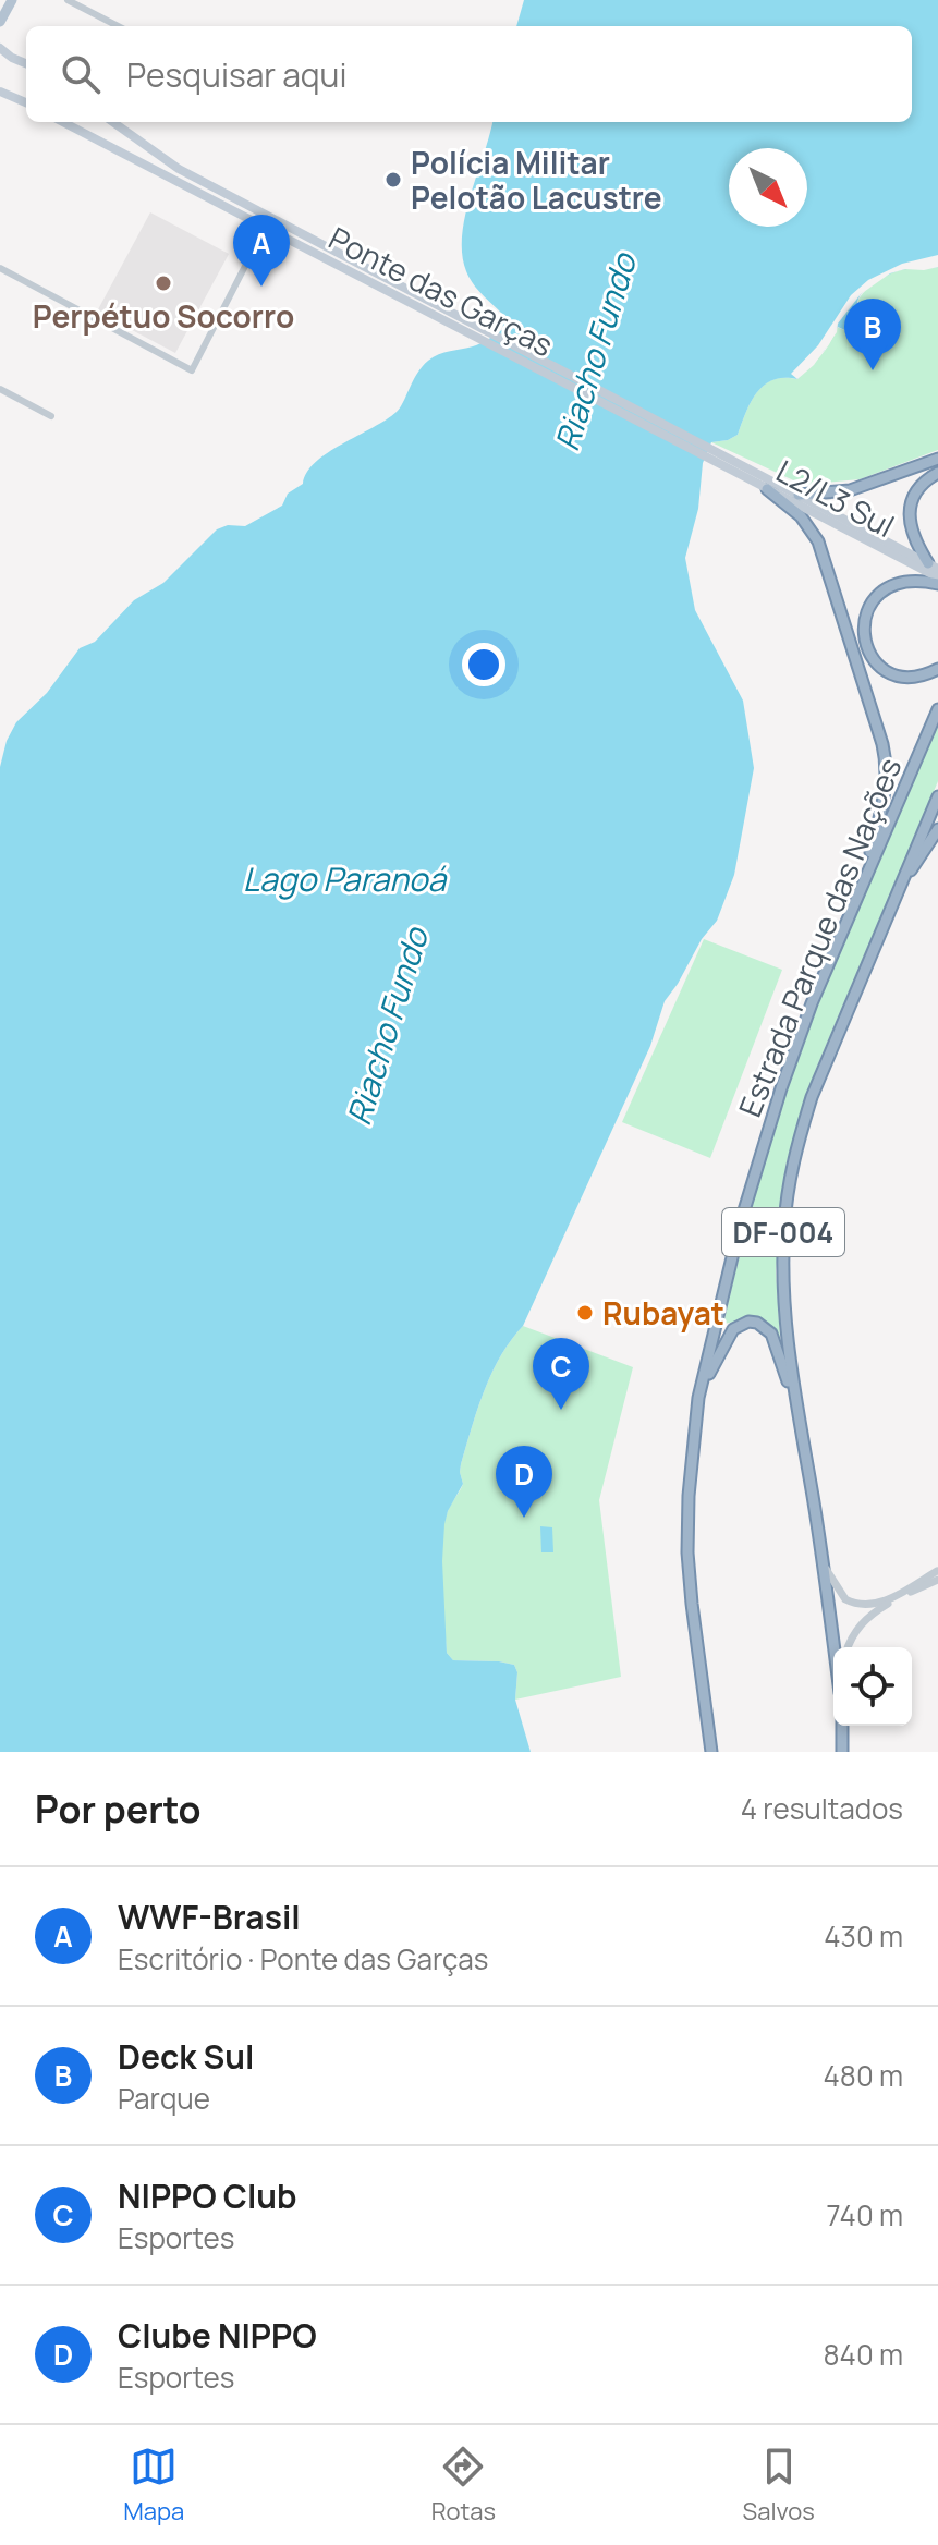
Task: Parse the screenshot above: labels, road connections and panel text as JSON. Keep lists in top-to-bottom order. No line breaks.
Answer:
{"streets":{"highway":["Estrada Parque das Nações","DF-004"],"main road":["Ponte das Garças","L2/L3 Sul"]},"crossings":[["Ponte das Garças","L2/L3 Sul"]],"water":["Riacho Fundo","Lago Paranoá"],"places":["Polícia Militar Pelotão Lacustre","Perpétuo Socorro","Rubayat"],"north":"bottom right","page":{"search":"Pesquisar aqui","pins":["A","B","C","D"],"heading":["Por perto","4 resultados"],"list":[{"mark":"A","name":"WWF-Brasil","note":"Escritório · Ponte das Garças","value":"430 m"},{"mark":"B","name":"Deck Sul","note":"Parque","value":"480 m"},{"mark":"C","name":"NIPPO Club","note":"Esportes","value":"740 m"},{"mark":"D","name":"Clube NIPPO","note":"Esportes","value":"840 m"}],"nav":["Mapa","Rotas","Salvos"]}}
